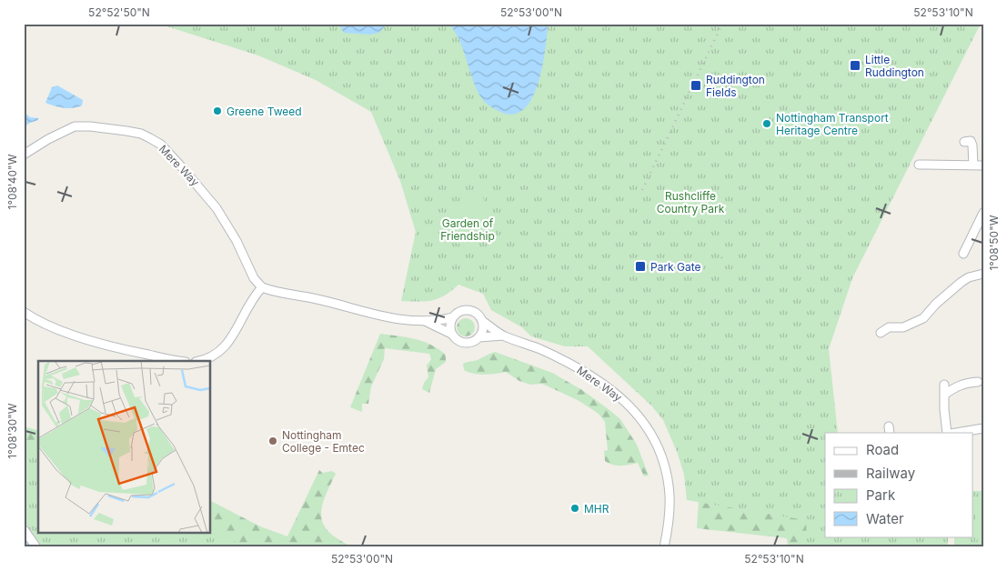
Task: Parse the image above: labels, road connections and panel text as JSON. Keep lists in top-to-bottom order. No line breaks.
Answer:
{"streets":{"street":["Mere Way"]},"parks":["Rushcliffe Country Park","Garden of Friendship"],"places":{"transit":["Little Ruddington","Ruddington Fields","Park Gate"],"other":["Greene Tweed","Nottingham Transport Heritage Centre","Nottingham College - Emtec","MHR"]},"legend":["Road","Railway","Park","Water"],"coordinates":["52°52'50\"N","52°53'00\"N","52°53'10\"N","1°08'40\"W","1°08'50\"W","1°08'30\"W"]}
